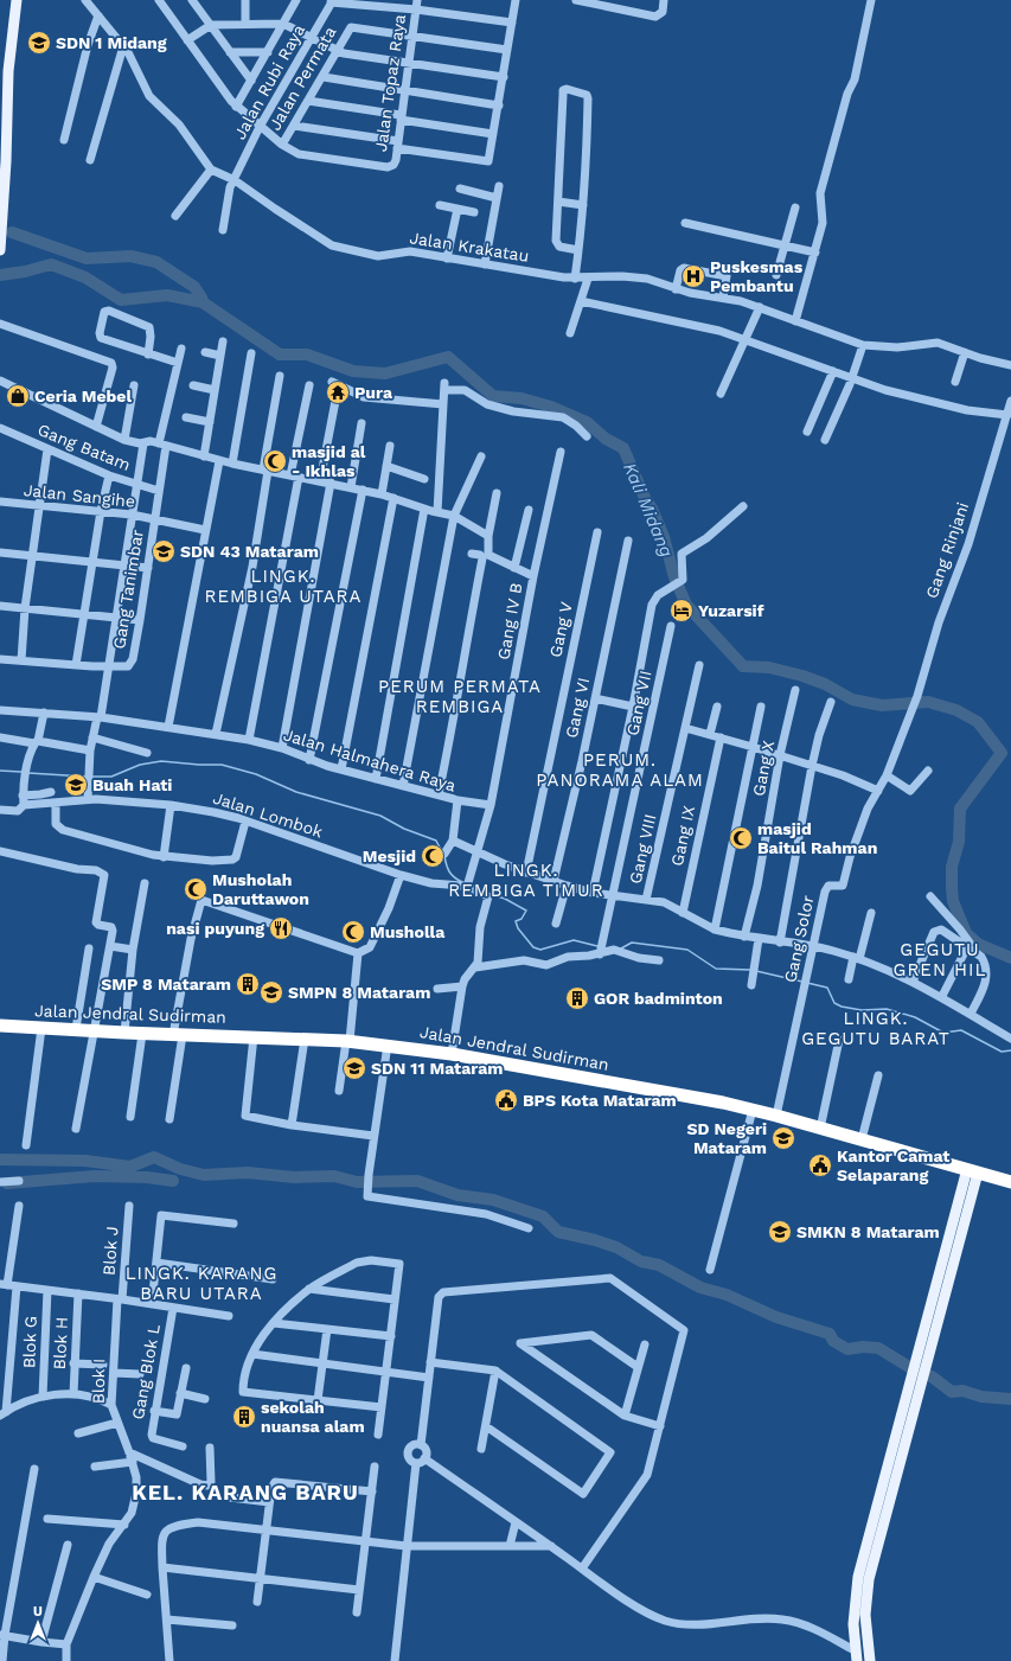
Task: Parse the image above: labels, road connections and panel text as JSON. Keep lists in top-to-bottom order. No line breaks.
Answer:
{"streets":{"highway":["Jalan Jendral Sudirman"],"street":["Jalan Permata","Jalan Rubi Raya","Jalan Topaz Raya","Jalan Krakatau","Gang Batam","Jalan Sangihe","Gang Rinjani","Gang Tanimbar","Gang IV B","Gang V","Gang VII","Gang VI","Jalan Halmahera Raya","Gang X","Jalan Lombok","Gang IX","Gang VIII","Gang Solor","Blok J","Blok G","Blok H","Gang Blok L","Blok I"]},"crossings":[["Jalan Permata","Jalan Topaz Raya"],["Jalan Rubi Raya","Jalan Krakatau"],["Gang Batam","Gang Tanimbar"],["Jalan Sangihe","Gang Tanimbar"],["Gang Rinjani","Gang Solor"],["Gang IV B","Jalan Lombok"],["Gang Solor","Jalan Jendral Sudirman"],["Blok J","Blok I"]],"districts":["LINGK. REMBIGA UTARA","PERUM PERMATA REMBIGA","PERUM. PANORAMA ALAM","LINGK. REMBIGA TIMUR","GEGUTU GREN HIL","LINGK. GEGUTU BARAT","LINGK. KARANG BARU UTARA","KEL. KARANG BARU"],"water":["Kali Midang"],"places":{"school or university":["SDN 1 Midang","SDN 43 Mataram","Buah Hati","SMPN 8 Mataram","SDN 11 Mataram","SD Negeri Mataram","SMKN 8 Mataram"],"hospital":["Puskesmas Pembantu"],"temple":["Pura"],"shop":["Ceria Mebel"],"mosque":["masjid al - Ikhlas","masjid Baitul Rahman","Mesjid","Musholah Daruttawon","Musholla"],"hotel":["Yuzarsif"],"restaurant":["nasi puyung"],"building":["SMP 8 Mataram","GOR badminton","sekolah nuansa alam"],"public building":["BPS Kota Mataram","Kantor Camat Selaparang"]},"north":"top"}
